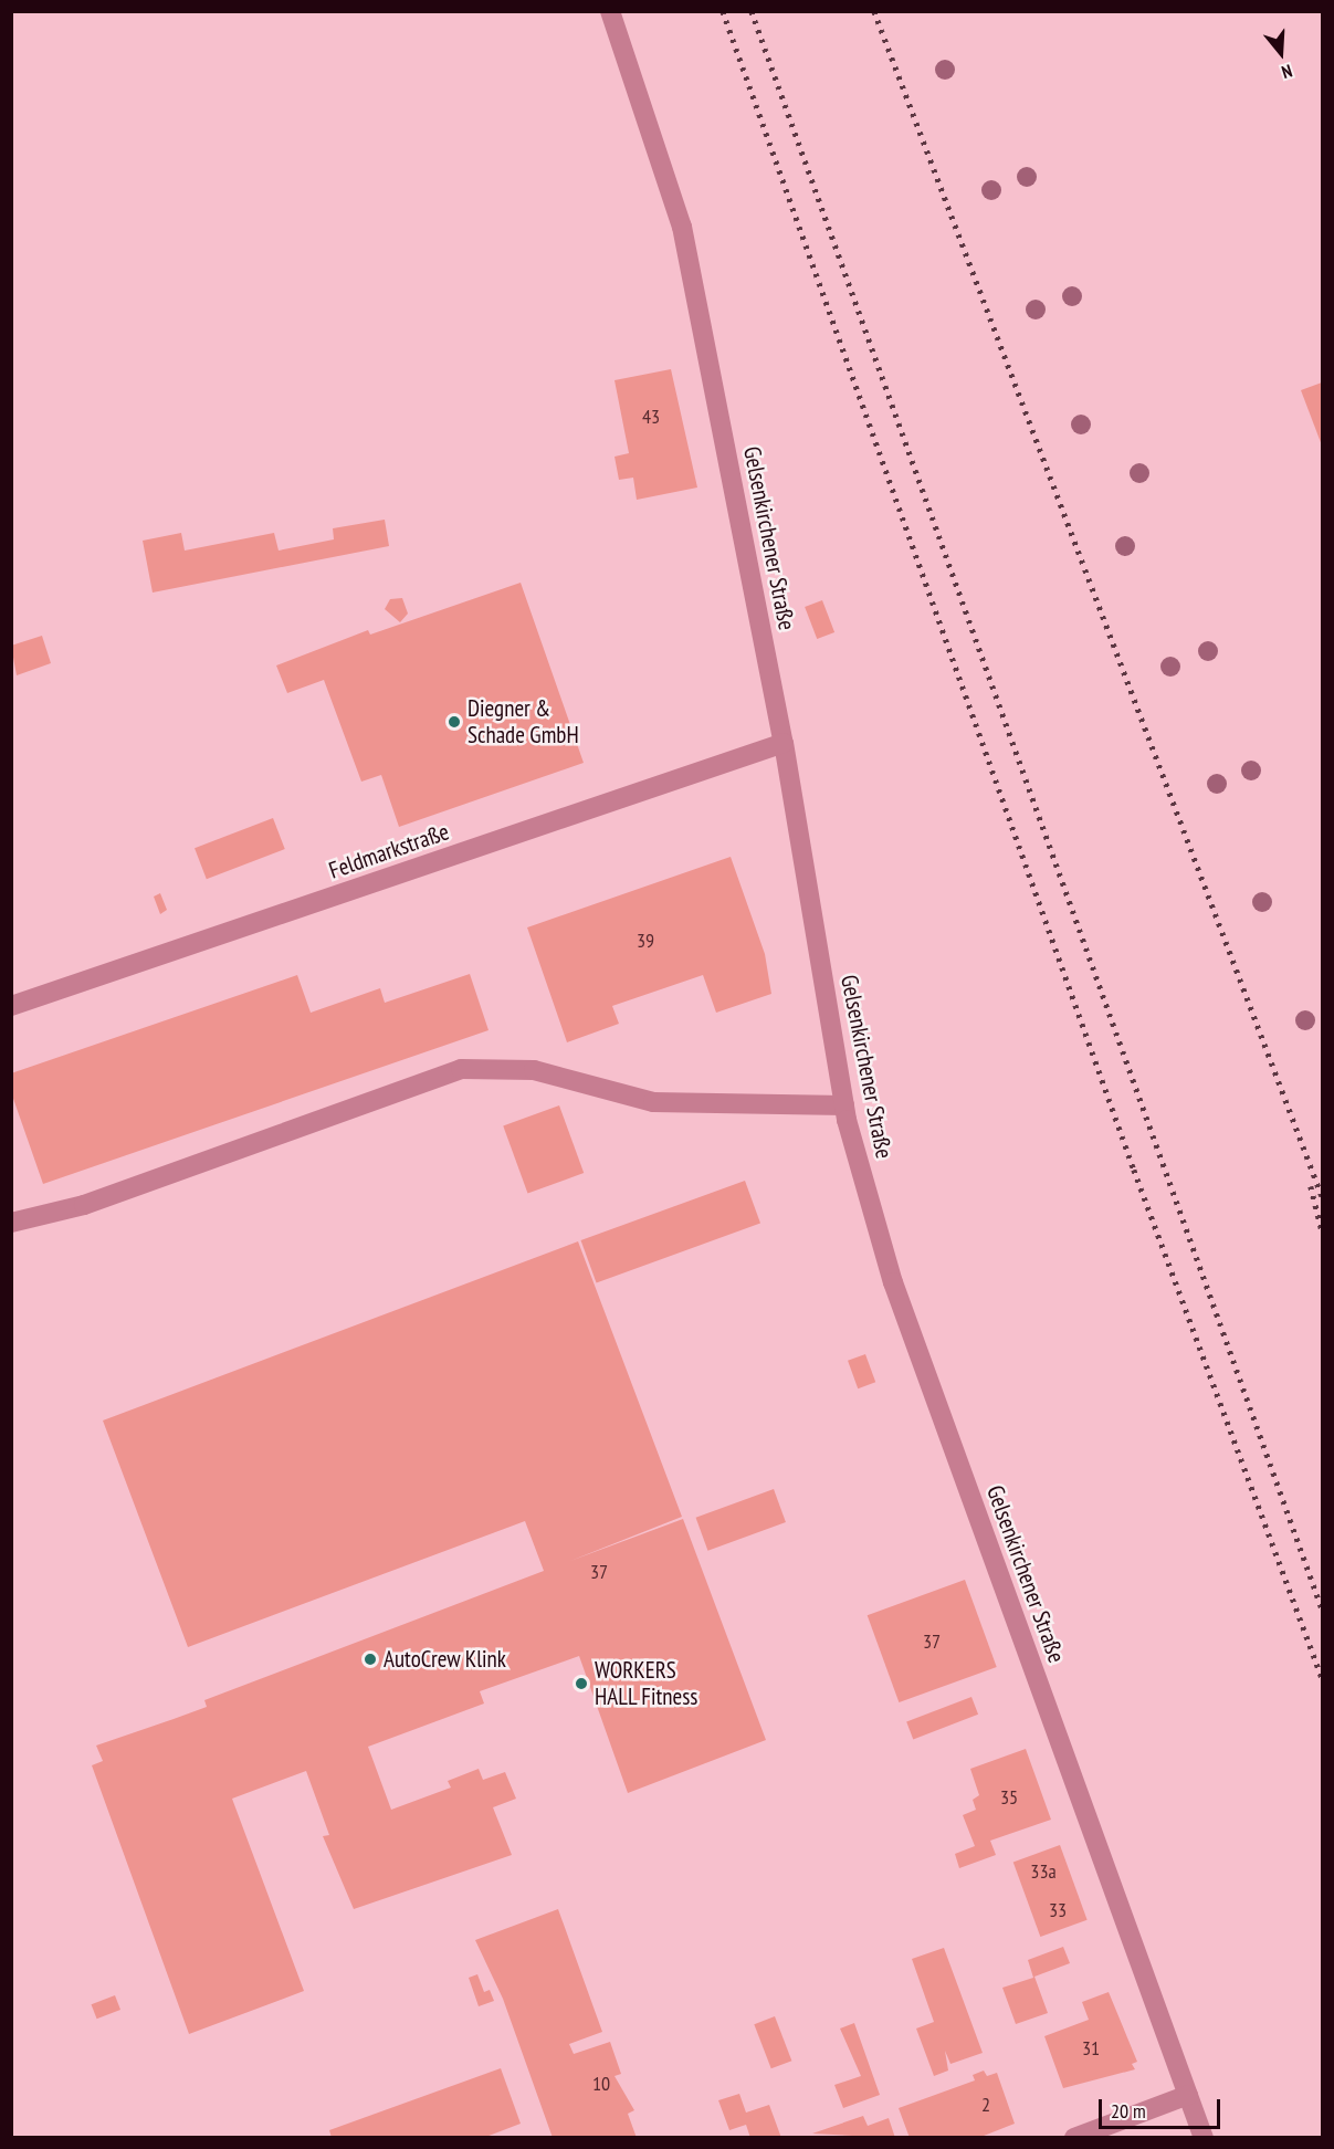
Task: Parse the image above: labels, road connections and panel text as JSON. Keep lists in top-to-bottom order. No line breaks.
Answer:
{"streets":{"street":["Gelsenkirchener Straße","Feldmarkstraße"]},"crossings":[["Gelsenkirchener Straße","Feldmarkstraße"]],"places":["Diegner & Schade GmbH","AutoCrew Klink","WORKERS HALL Fitness"],"house_numbers":["43","39","37","37","35","33a","33","31","10","2"],"scale_bar":"20 m","north":"bottom"}
